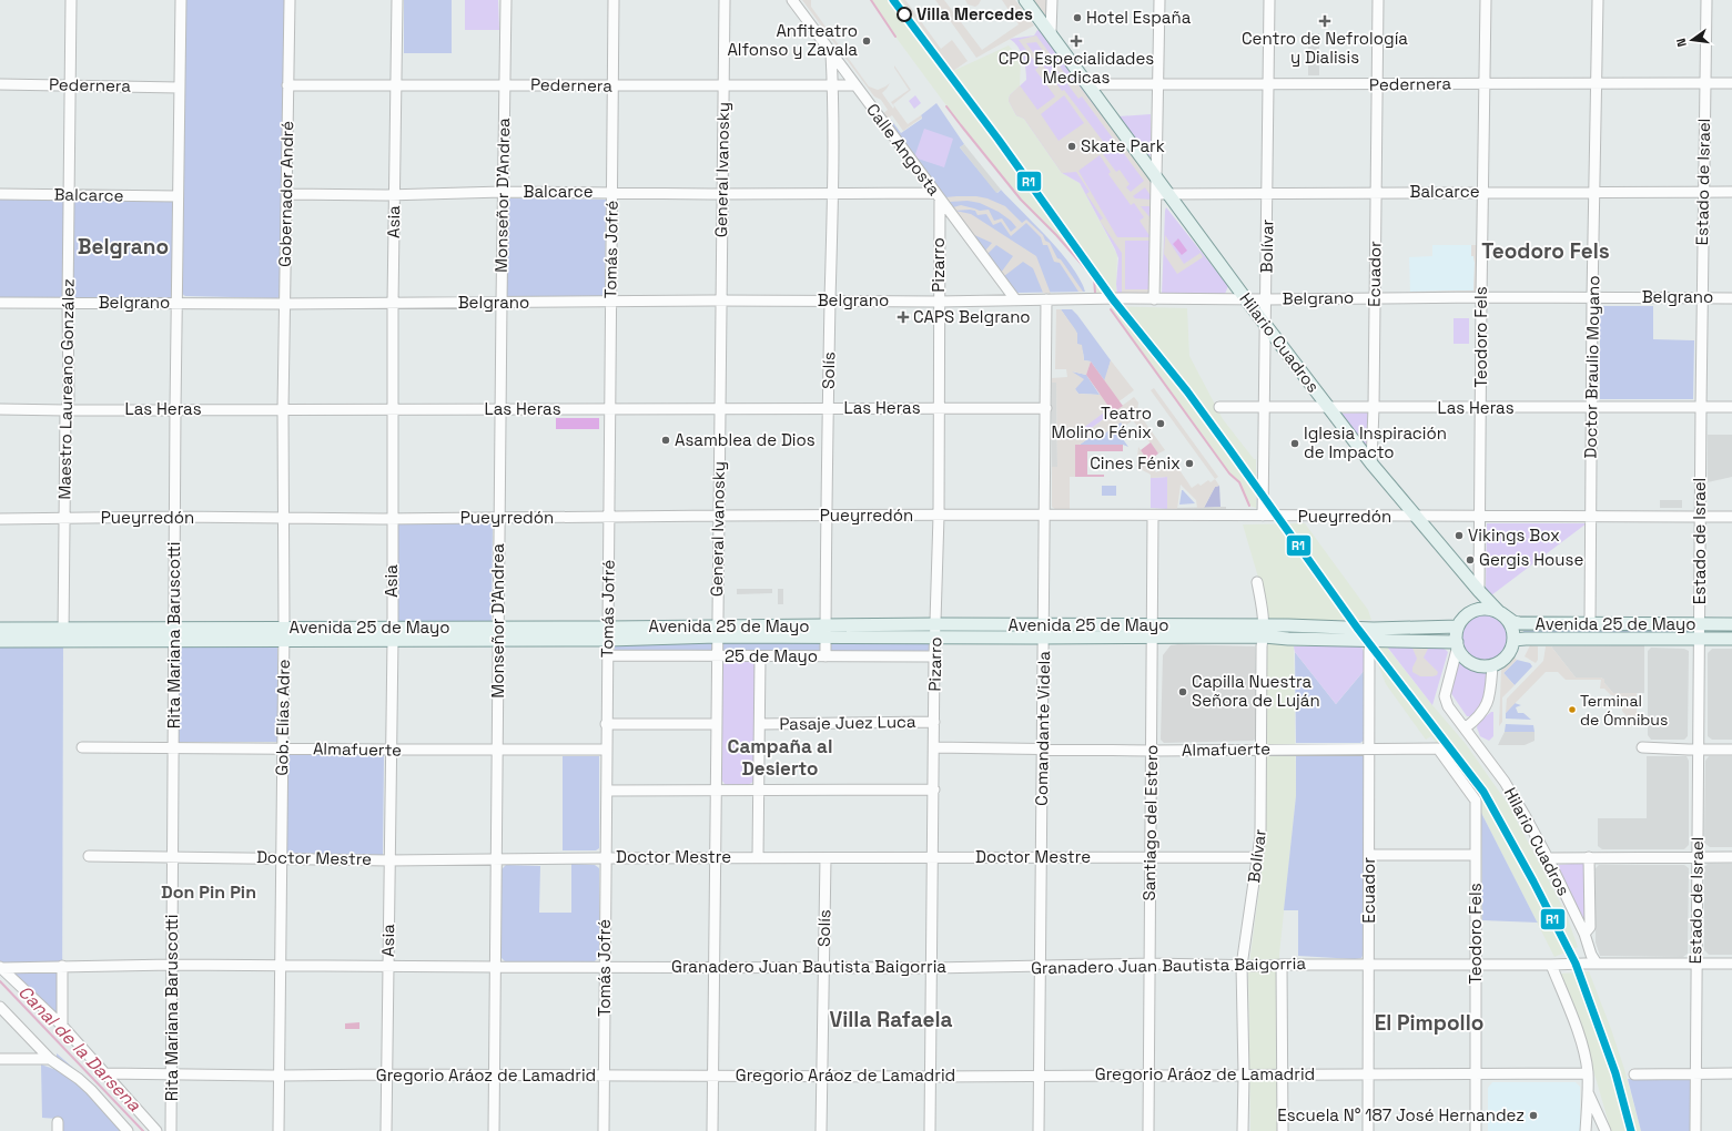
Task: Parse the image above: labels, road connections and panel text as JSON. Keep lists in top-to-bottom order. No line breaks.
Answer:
{"streets":{"main road":["Hilario Cuadros","Avenida 25 de Mayo"],"street":["Pedernera","Calle Angosta","General Ivanosky","Estado de Israel","Balcarce","Gobernador André","Monseñor D'Andrea","Asia","Bolívar","Tomás Jofré","Pizarro","Ecuador","Belgrano","Teodoro Fels","Doctor Braulio Moyano","Solís","Maestro Laureano González","Las Heras","Pueyrredón","Rita Mariana Baruscotti","25 de Mayo","Gob. Elías Adre","Pasaje Juez Luca","Comandante Videla","Almafuerte","Santiago del Estero","Doctor Mestre","Granadero Juan Bautista Baigorria","Gregorio Aráoz de Lamadrid"]},"crossings":[["Pedernera","Calle Angosta"],["Pedernera","General Ivanosky"],["Pedernera","Estado de Israel"],["Pedernera","Gobernador André"],["Pedernera","Monseñor D'Andrea"],["Pedernera","Asia"],["Pedernera","Bolívar"],["Pedernera","Tomás Jofré"],["Pedernera","Ecuador"],["Pedernera","Teodoro Fels"],["Pedernera","Hilario Cuadros"],["Pedernera","Doctor Braulio Moyano"],["Pedernera","Solís"],["Pedernera","Maestro Laureano González"],["Pedernera","Rita Mariana Baruscotti"],["Calle Angosta","Balcarce"],["Calle Angosta","Pizarro"],["Calle Angosta","Belgrano"],["Calle Angosta","Solís"],["General Ivanosky","Balcarce"],["General Ivanosky","Belgrano"],["General Ivanosky","Las Heras"],["General Ivanosky","Pueyrredón"],["General Ivanosky","Avenida 25 de Mayo"],["General Ivanosky","25 de Mayo"],["General Ivanosky","Doctor Mestre"],["General Ivanosky","Granadero Juan Bautista Baigorria"],["General Ivanosky","Gregorio Aráoz de Lamadrid"],["Estado de Israel","Balcarce"],["Estado de Israel","Belgrano"],["Estado de Israel","Las Heras"],["Estado de Israel","Pueyrredón"],["Estado de Israel","Avenida 25 de Mayo"],["Estado de Israel","Granadero Juan Bautista Baigorria"],["Balcarce","Gobernador André"],["Balcarce","Monseñor D'Andrea"],["Balcarce","Asia"],["Balcarce","Bolívar"],["Balcarce","Tomás Jofré"],["Balcarce","Pizarro"],["Balcarce","Ecuador"],["Balcarce","Teodoro Fels"],["Balcarce","Hilario Cuadros"],["Balcarce","Doctor Braulio Moyano"],["Balcarce","Solís"],["Balcarce","Maestro Laureano González"],["Balcarce","Rita Mariana Baruscotti"],["Gobernador André","Belgrano"],["Gobernador André","Gob. Elías Adre"],["Monseñor D'Andrea","Belgrano"],["Monseñor D'Andrea","Las Heras"],["Monseñor D'Andrea","Pueyrredón"],["Monseñor D'Andrea","Avenida 25 de Mayo"],["Monseñor D'Andrea","Almafuerte"],["Monseñor D'Andrea","Doctor Mestre"],["Monseñor D'Andrea","Granadero Juan Bautista Baigorria"],["Monseñor D'Andrea","Gregorio Aráoz de Lamadrid"],["Asia","Belgrano"],["Asia","Las Heras"],["Asia","Pueyrredón"],["Asia","Avenida 25 de Mayo"],["Asia","Almafuerte"],["Asia","Doctor Mestre"],["Asia","Granadero Juan Bautista Baigorria"],["Asia","Gregorio Aráoz de Lamadrid"],["Bolívar","Belgrano"],["Bolívar","Hilario Cuadros"],["Bolívar","Las Heras"],["Bolívar","Pueyrredón"],["Bolívar","Avenida 25 de Mayo"],["Bolívar","Almafuerte"],["Bolívar","Doctor Mestre"],["Bolívar","Granadero Juan Bautista Baigorria"],["Bolívar","Gregorio Aráoz de Lamadrid"],["Tomás Jofré","Belgrano"],["Tomás Jofré","Las Heras"],["Tomás Jofré","Pueyrredón"],["Tomás Jofré","Avenida 25 de Mayo"],["Tomás Jofré","25 de Mayo"],["Tomás Jofré","Almafuerte"],["Tomás Jofré","Doctor Mestre"],["Tomás Jofré","Granadero Juan Bautista Baigorria"],["Tomás Jofré","Gregorio Aráoz de Lamadrid"],["Pizarro","Belgrano"],["Pizarro","Las Heras"],["Pizarro","Pueyrredón"],["Pizarro","Avenida 25 de Mayo"],["Pizarro","25 de Mayo"],["Pizarro","Pasaje Juez Luca"],["Pizarro","Almafuerte"],["Pizarro","Doctor Mestre"],["Pizarro","Granadero Juan Bautista Baigorria"],["Pizarro","Gregorio Aráoz de Lamadrid"],["Ecuador","Belgrano"],["Ecuador","Hilario Cuadros"],["Ecuador","Las Heras"],["Ecuador","Almafuerte"],["Ecuador","Granadero Juan Bautista Baigorria"],["Ecuador","Gregorio Aráoz de Lamadrid"],["Belgrano","Teodoro Fels"],["Belgrano","Hilario Cuadros"],["Belgrano","Doctor Braulio Moyano"],["Belgrano","Solís"],["Belgrano","Maestro Laureano González"],["Belgrano","Rita Mariana Baruscotti"],["Belgrano","Gob. Elías Adre"],["Belgrano","Comandante Videla"],["Teodoro Fels","Hilario Cuadros"],["Teodoro Fels","Las Heras"],["Teodoro Fels","Pueyrredón"],["Teodoro Fels","Almafuerte"],["Teodoro Fels","Granadero Juan Bautista Baigorria"],["Teodoro Fels","Gregorio Aráoz de Lamadrid"],["Hilario Cuadros","Las Heras"],["Hilario Cuadros","Pueyrredón"],["Hilario Cuadros","Avenida 25 de Mayo"],["Hilario Cuadros","Granadero Juan Bautista Baigorria"],["Doctor Braulio Moyano","Las Heras"],["Doctor Braulio Moyano","Pueyrredón"],["Doctor Braulio Moyano","Avenida 25 de Mayo"],["Solís","Las Heras"],["Solís","Pueyrredón"],["Solís","Avenida 25 de Mayo"],["Solís","25 de Mayo"],["Solís","Doctor Mestre"],["Solís","Granadero Juan Bautista Baigorria"],["Solís","Gregorio Aráoz de Lamadrid"],["Maestro Laureano González","Las Heras"],["Maestro Laureano González","Pueyrredón"],["Maestro Laureano González","Avenida 25 de Mayo"],["Las Heras","Rita Mariana Baruscotti"],["Las Heras","Gob. Elías Adre"],["Las Heras","Comandante Videla"],["Pueyrredón","Rita Mariana Baruscotti"],["Pueyrredón","Gob. Elías Adre"],["Pueyrredón","Comandante Videla"],["Pueyrredón","Santiago del Estero"],["Avenida 25 de Mayo","Rita Mariana Baruscotti"],["Avenida 25 de Mayo","Gob. Elías Adre"],["Avenida 25 de Mayo","Comandante Videla"],["Avenida 25 de Mayo","Santiago del Estero"],["Rita Mariana Baruscotti","Almafuerte"],["Rita Mariana Baruscotti","Doctor Mestre"],["Rita Mariana Baruscotti","Gregorio Aráoz de Lamadrid"],["Gob. Elías Adre","Almafuerte"],["Gob. Elías Adre","Doctor Mestre"],["Gob. Elías Adre","Gregorio Aráoz de Lamadrid"],["Comandante Videla","Almafuerte"],["Comandante Videla","Doctor Mestre"],["Comandante Videla","Granadero Juan Bautista Baigorria"],["Comandante Videla","Gregorio Aráoz de Lamadrid"],["Almafuerte","Santiago del Estero"],["Santiago del Estero","Doctor Mestre"],["Santiago del Estero","Granadero Juan Bautista Baigorria"],["Santiago del Estero","Gregorio Aráoz de Lamadrid"]],"districts":["Belgrano","Teodoro Fels","Campaña al Desierto","Don Pin Pin","Villa Rafaela","El Pimpollo"],"water":["Canal de la Darsena"],"places":{"other":["Villa Mercedes","Hotel España","Anfiteatro Alfonso y Zavala","Skate Park","Teatro Molino Fénix","Asamblea de Dios","Iglesia Inspiración de Impacto","Cines Fénix","Vikings Box","Gergis House","Capilla Nuestra Señora de Luján","Terminal de Ómnibus","Escuela N° 187 José Hernandez"],"health":["Centro de Nefrología y Dialisis","CPO Especialidades Medicas","CAPS Belgrano"]},"lines":["transit line R1"],"north":"left"}
